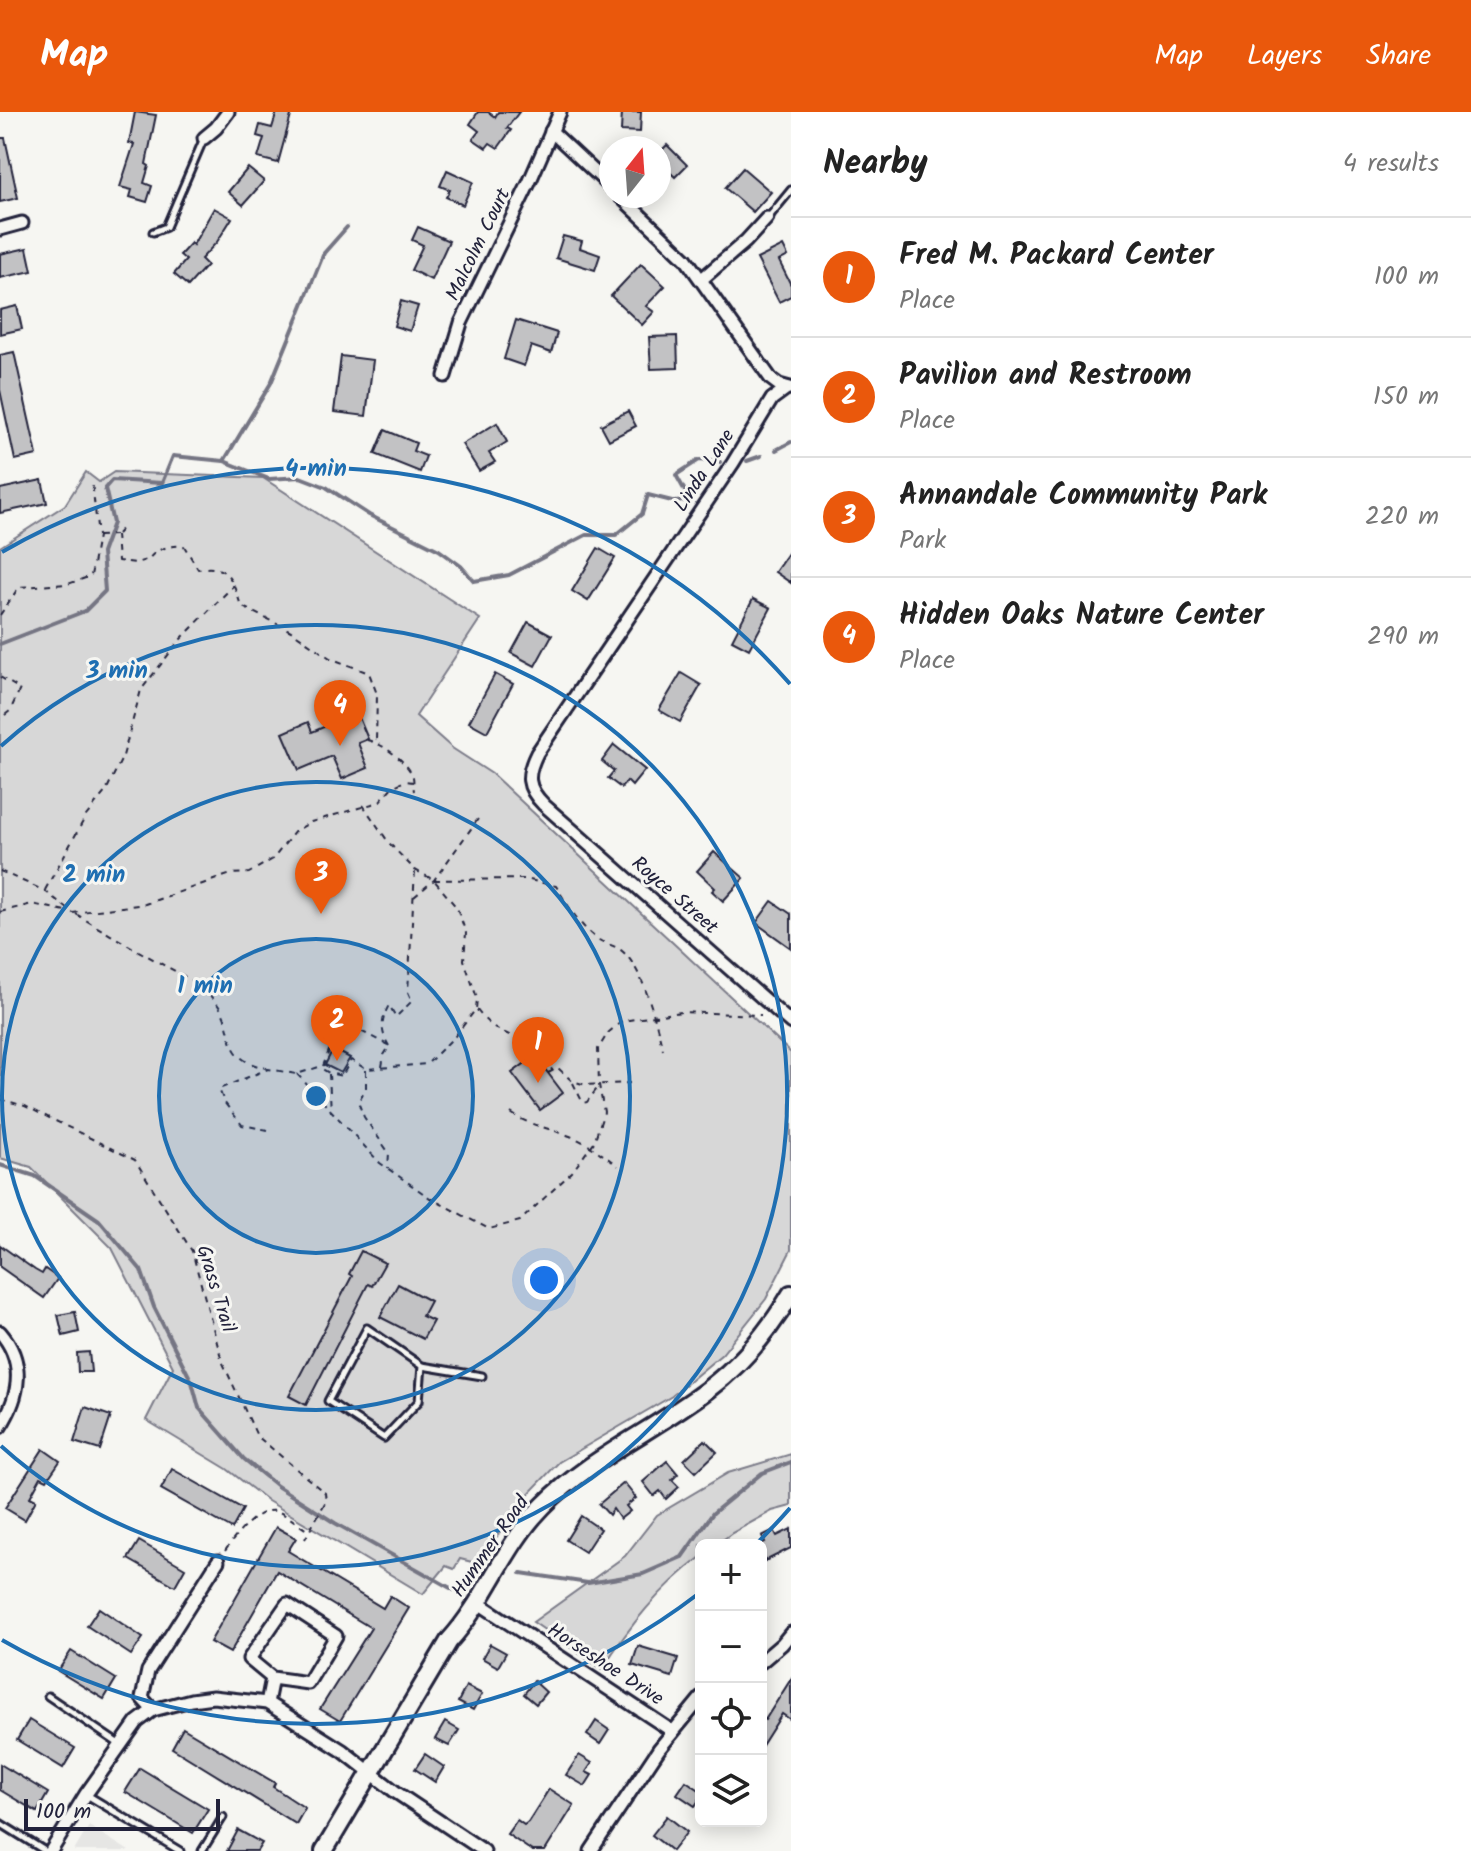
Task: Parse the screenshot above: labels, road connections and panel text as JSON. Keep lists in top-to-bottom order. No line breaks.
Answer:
{"streets":{"main road":["Hummer Road"],"street":["Malcolm Court","Linda Lane","Royce Street","Horseshoe Drive"],"path":["Grass Trail"]},"crossings":[["Linda Lane","Royce Street"],["Hummer Road","Horseshoe Drive"]],"scale_bar":"100 m","north":"top","page":{"header":"Map","nav":["Map","Layers","Share"],"heading":["Nearby","4 results"],"list":[{"mark":"1","name":"Fred M. Packard Center","note":"Place","value":"100 m"},{"mark":"2","name":"Pavilion and Restroom","note":"Place","value":"150 m"},{"mark":"3","name":"Annandale Community Park","note":"Park","value":"220 m"},{"mark":"4","name":"Hidden Oaks Nature Center","note":"Place","value":"290 m"}],"pins":["4","3","2","1"],"map_buttons":["+","−"],"scale":"100 m"},"rings":["4 min","3 min","2 min","1 min"]}
